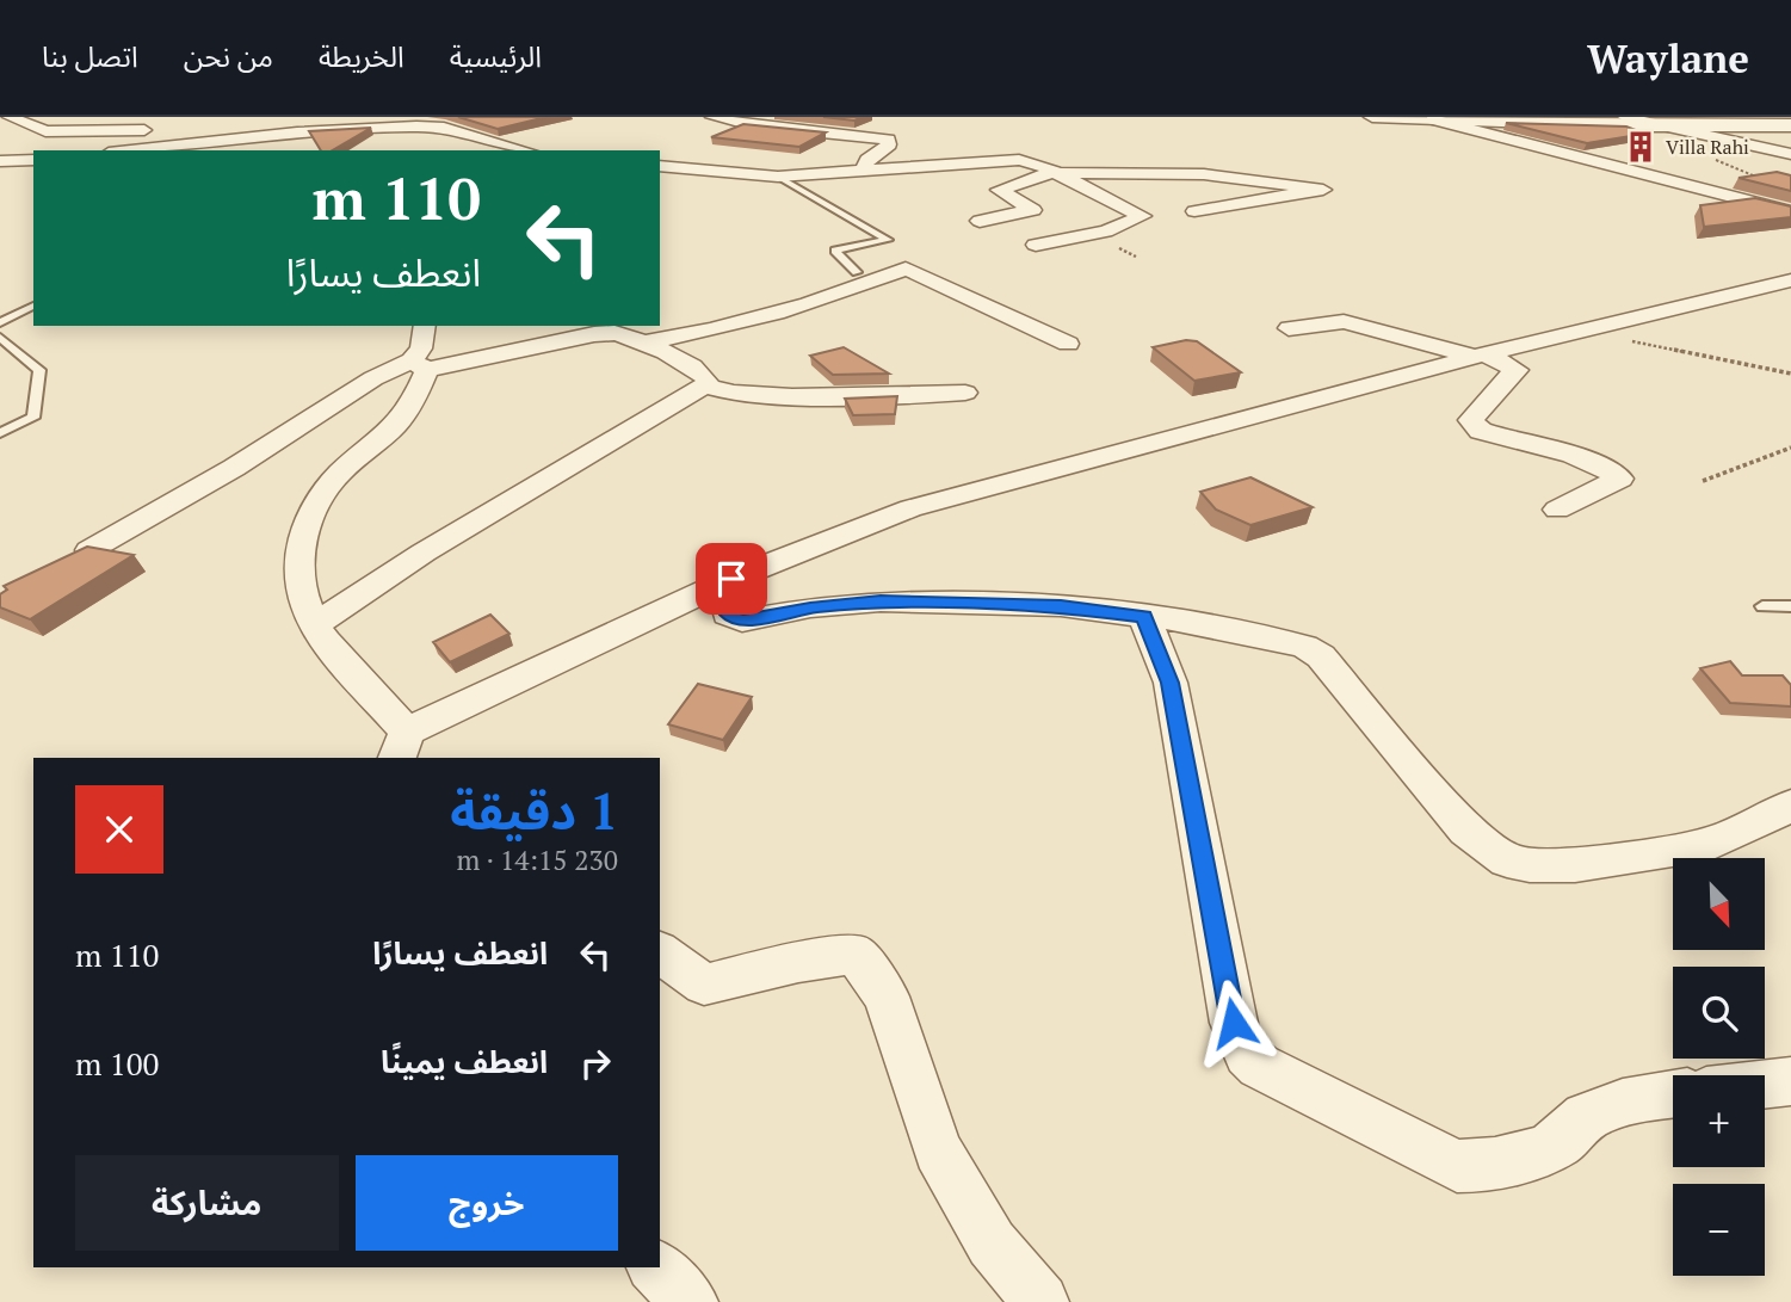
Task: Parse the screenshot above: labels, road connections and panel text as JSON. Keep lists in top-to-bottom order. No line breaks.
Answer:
{"places":{"building":["Villa Rahi"]},"north":"bottom right","page":{"header":"Waylane","nav":["الرئيسية","الخريطة","من نحن","اتصل بنا"],"turn":["110 m","انعطف يسارًا"],"heading":["1 دقيقة","230 m · 14:15"],"map_buttons":["+","−"],"list":[{"name":"انعطف يسارًا","value":"110 m"},{"name":"انعطف يمينًا","value":"100 m"}],"buttons":["خروج","مشاركة"]}}
